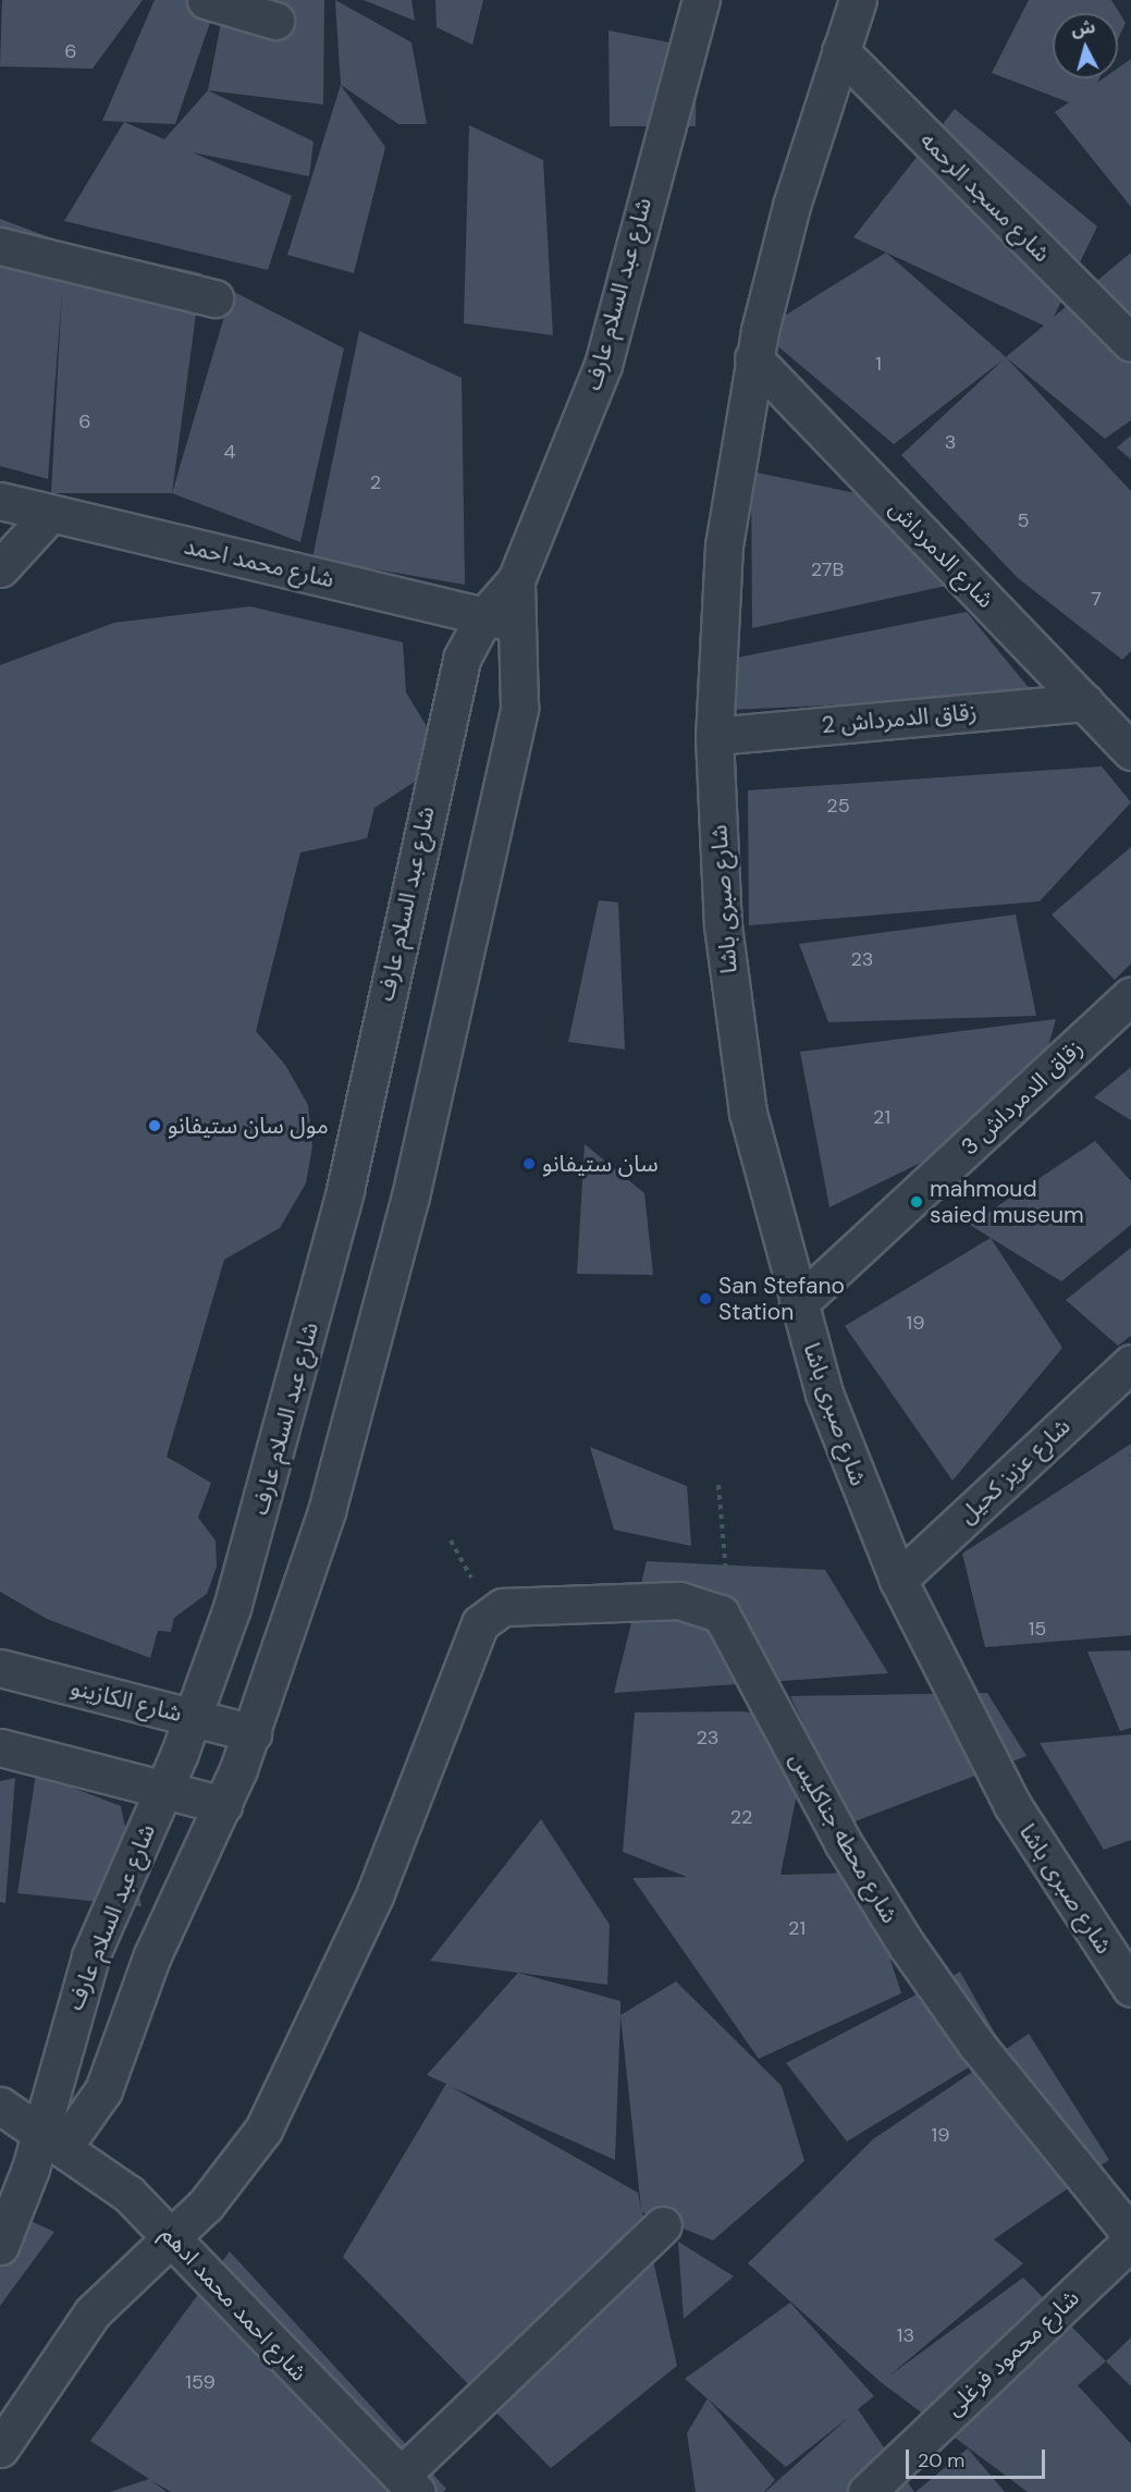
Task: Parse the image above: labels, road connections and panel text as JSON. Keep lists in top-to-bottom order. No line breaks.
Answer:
{"streets":{"street":["شارع مسجد الرحمه","شارع عبد السلام عارف","شارع الدمرداش","شارع محمد احمد","زقاق الدمرداش 2","شارع صبرى باشا","زقاق الدمرداش 3","شارع عزيز كحيل","شارع الكازينو","شارع محطه جناكليس","شارع احمد محمد ادهم","شارع محمود فرغلى"]},"crossings":[["شارع عبد السلام عارف","شارع محمد احمد"],["شارع عبد السلام عارف","شارع الكازينو"],["شارع عبد السلام عارف","شارع احمد محمد ادهم"],["شارع الدمرداش","زقاق الدمرداش 2"],["شارع الدمرداش","شارع صبرى باشا"],["زقاق الدمرداش 2","شارع صبرى باشا"],["شارع صبرى باشا","زقاق الدمرداش 3"],["شارع صبرى باشا","شارع عزيز كحيل"],["شارع محطه جناكليس","شارع احمد محمد ادهم"]],"places":["مول سان ستيفانو","سان ستيفانو","mahmoud saied museum","San Stefano Station"],"house_numbers":["6","1","6","3","4","2","5","27B","7","25","23","21","19","15","23","22","21","19","13","159"],"scale_bar":"20 m","north":"top"}
